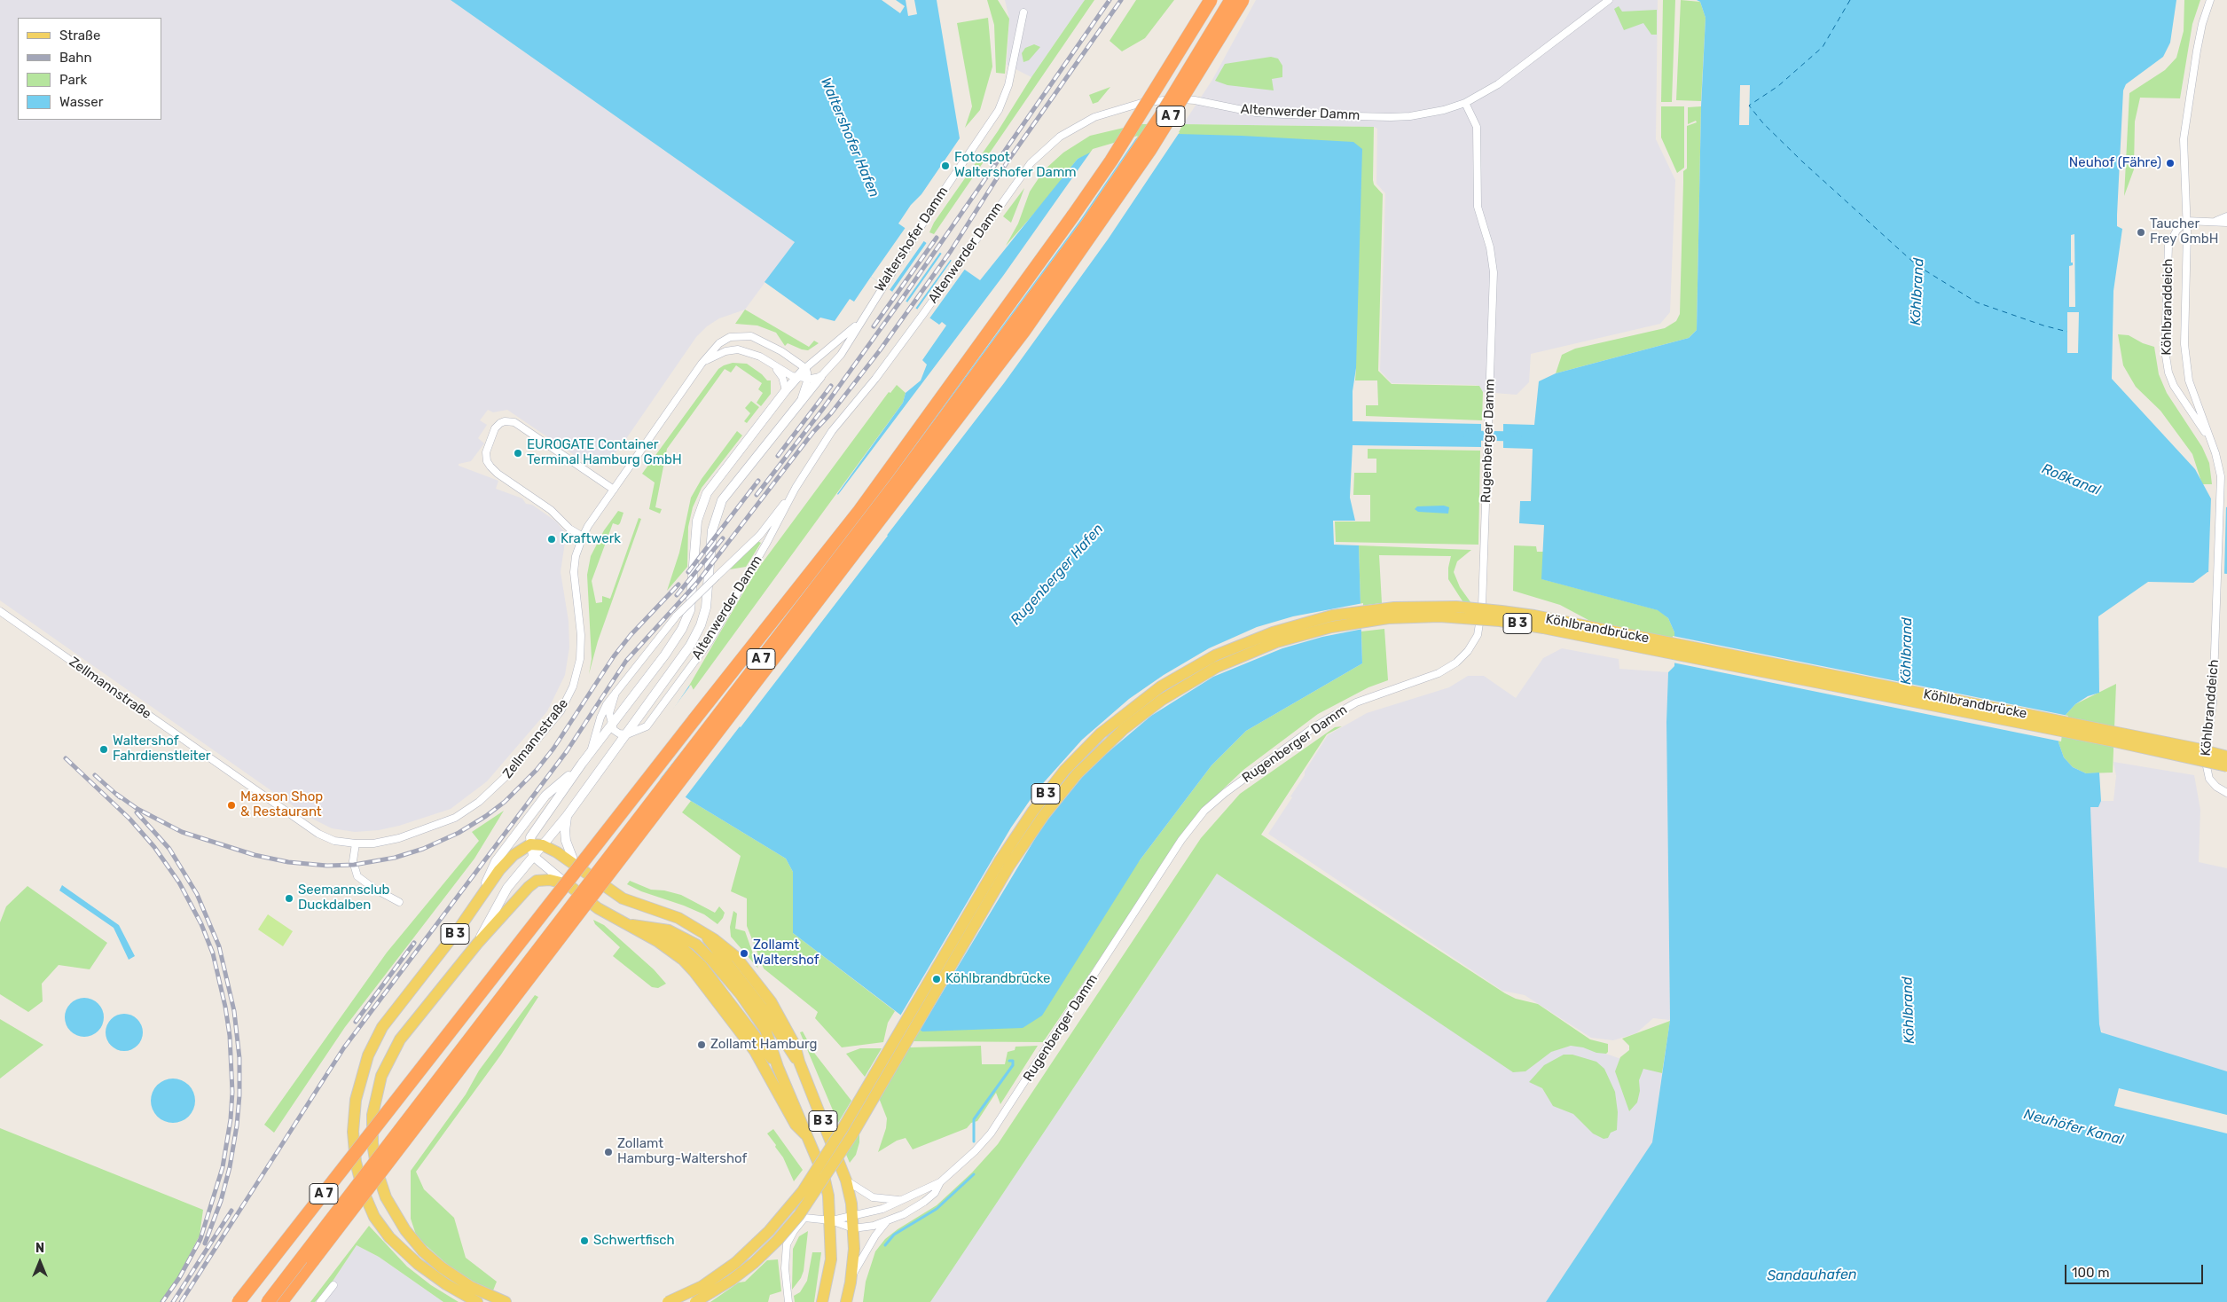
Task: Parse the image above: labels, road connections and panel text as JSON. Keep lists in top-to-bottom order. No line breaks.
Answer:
{"streets":{"highway":["A 7"],"main road":["B 3","Köhlbrandbrücke"],"street":["Altenwerder Damm","Waltershofer Damm","Köhlbranddeich","Rugenberger Damm","Zellmannstraße"]},"crossings":[["Altenwerder Damm","Waltershofer Damm"],["Altenwerder Damm","Rugenberger Damm"],["Altenwerder Damm","B 3"],["Altenwerder Damm","Zellmannstraße"],["Waltershofer Damm","Zellmannstraße"],["Rugenberger Damm","B 3"]],"water":["Waltershofer Hafen","Köhlbrand","Roßkanal","Rugenberger Hafen","Neuhöfer Kanal","Sandauhafen"],"places":["Neuhof (Fähre)","Fotospot Waltershofer Damm","Taucher Frey GmbH","EUROGATE Container Terminal Hamburg GmbH","Kraftwerk","Waltershof Fahrdienstleiter","Maxson Shop & Restaurant","Seemannsclub Duckdalben","Zollamt Waltershof","Köhlbrandbrücke","Zollamt Hamburg","Zollamt Hamburg-Waltershof","Schwertfisch"],"legend":["Straße","Bahn","Park","Wasser"],"scale_bar":"100 m","north":"top"}
